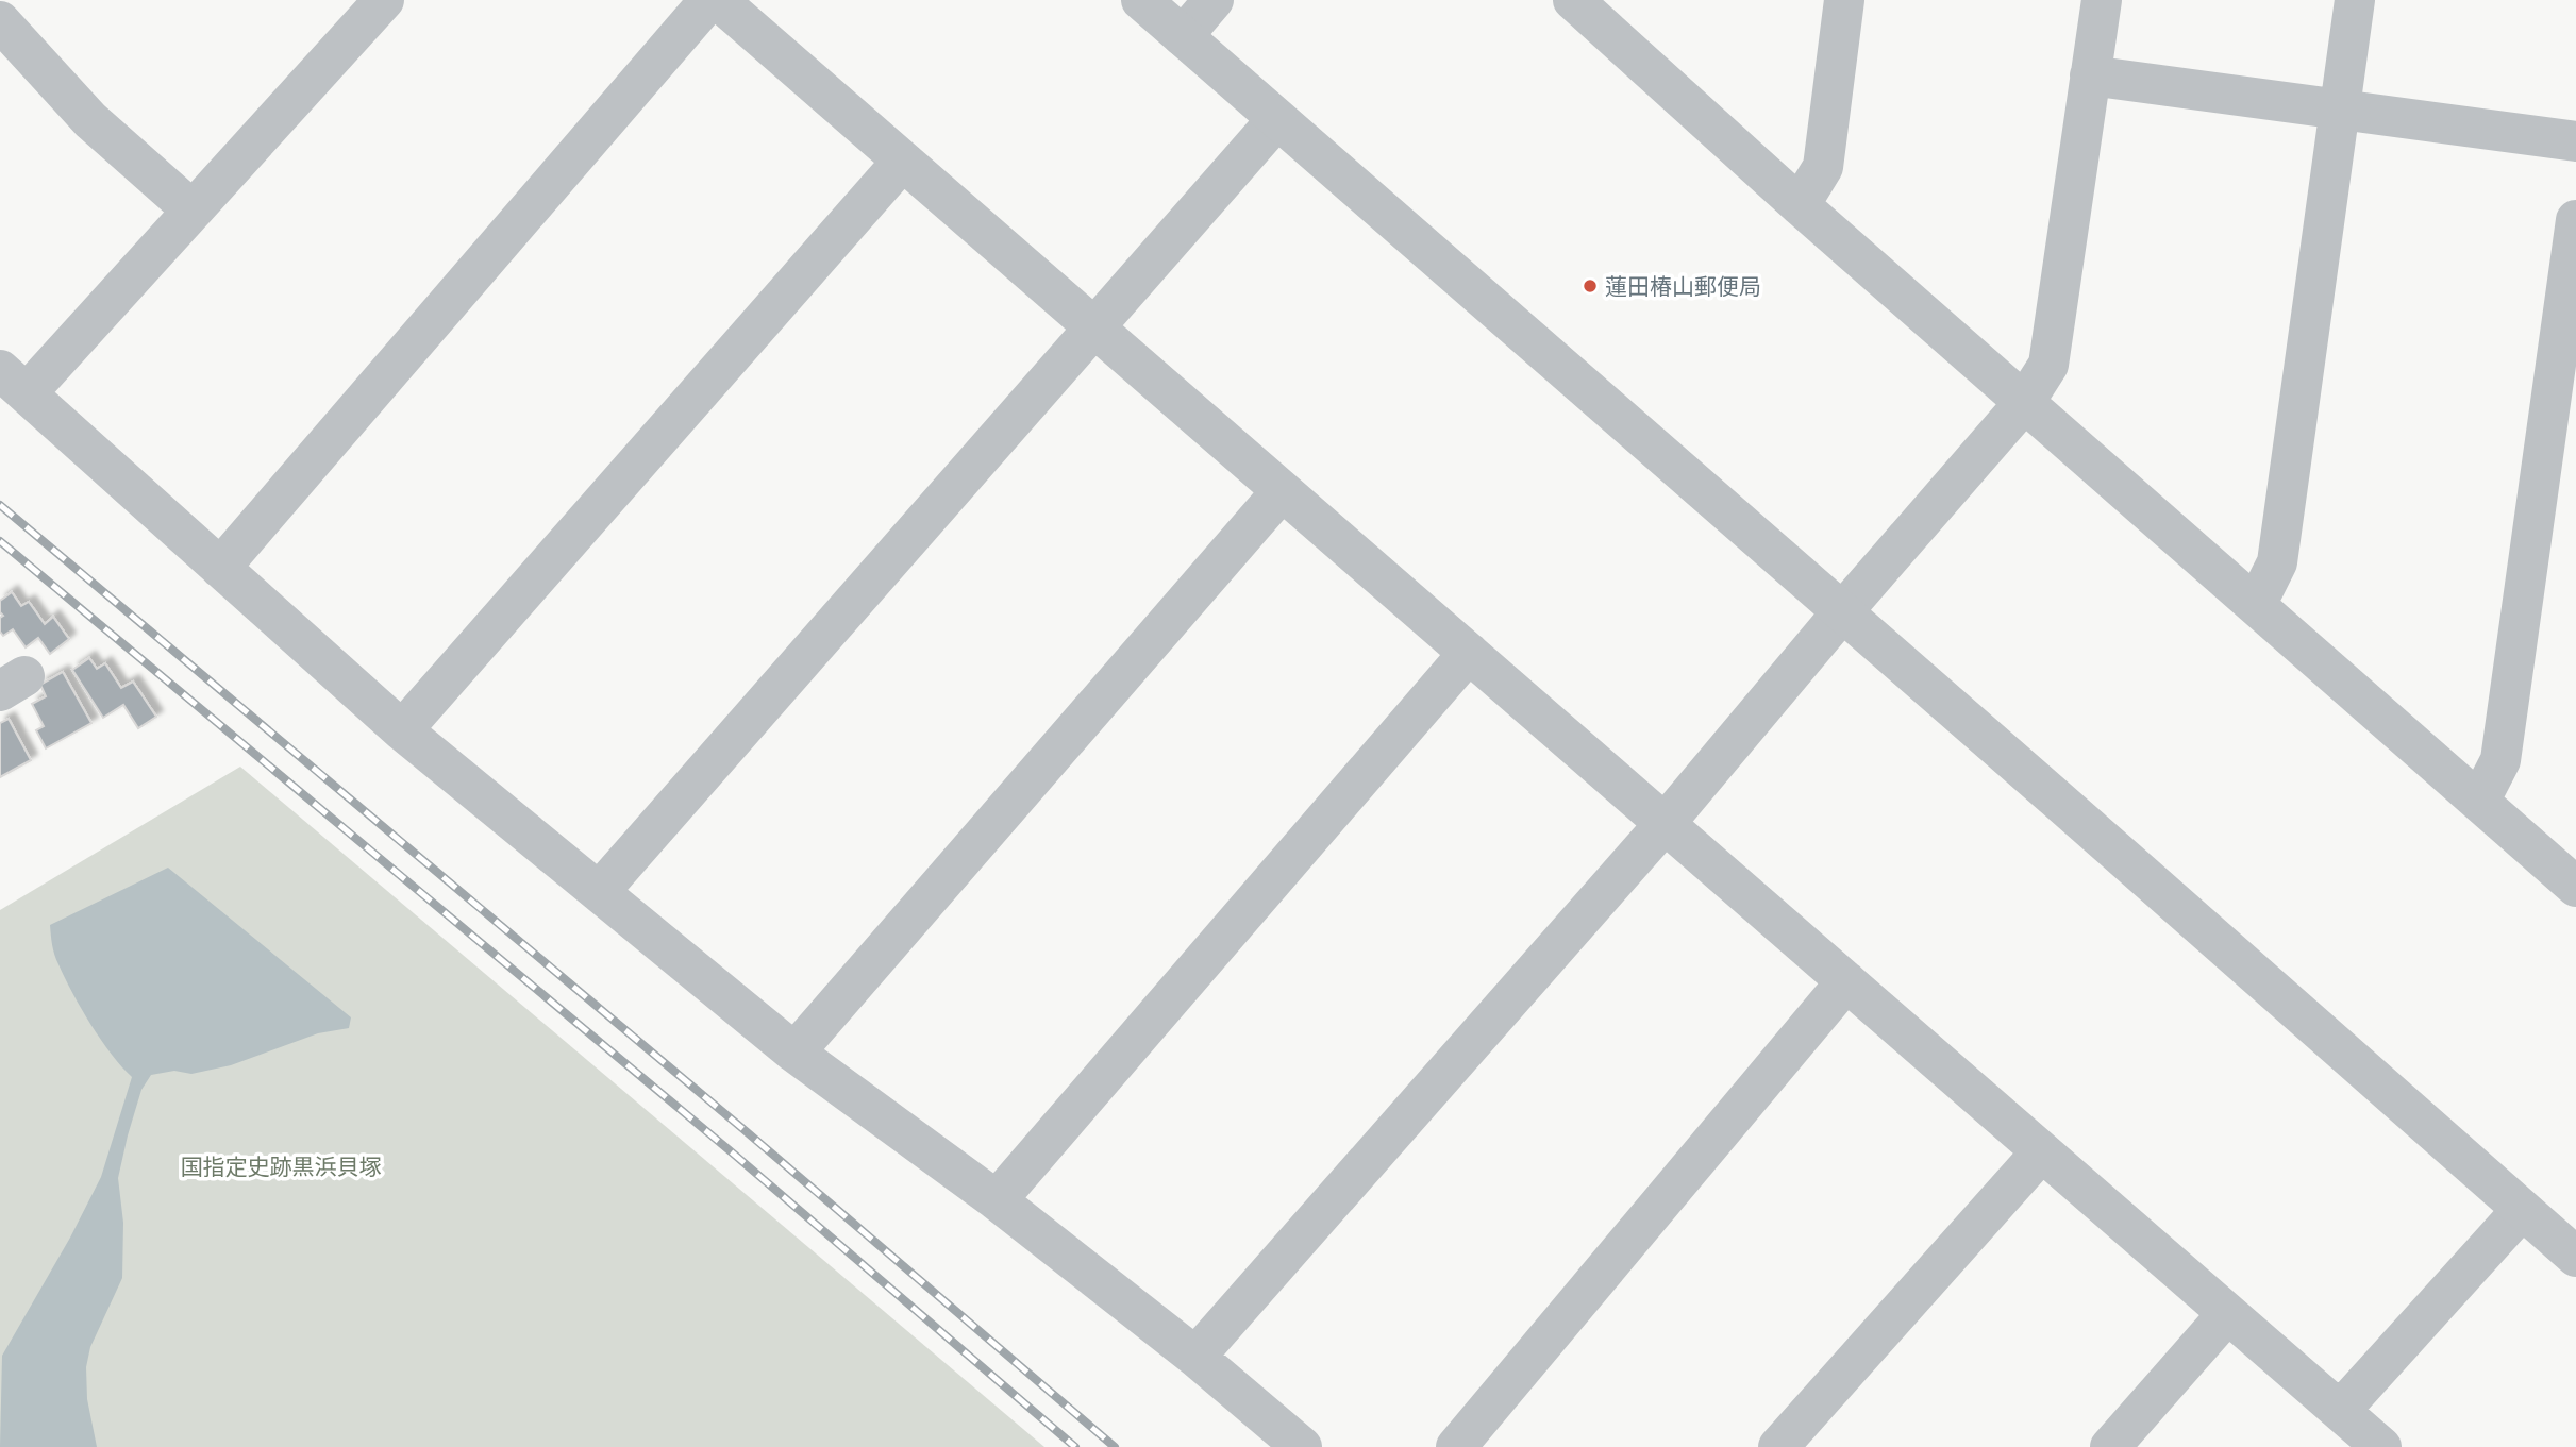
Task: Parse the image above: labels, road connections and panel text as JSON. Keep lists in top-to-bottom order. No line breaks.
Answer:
{"parks":["国指定史跡黒浜貝塚"],"places":["蓮田椿山郵便局"]}
